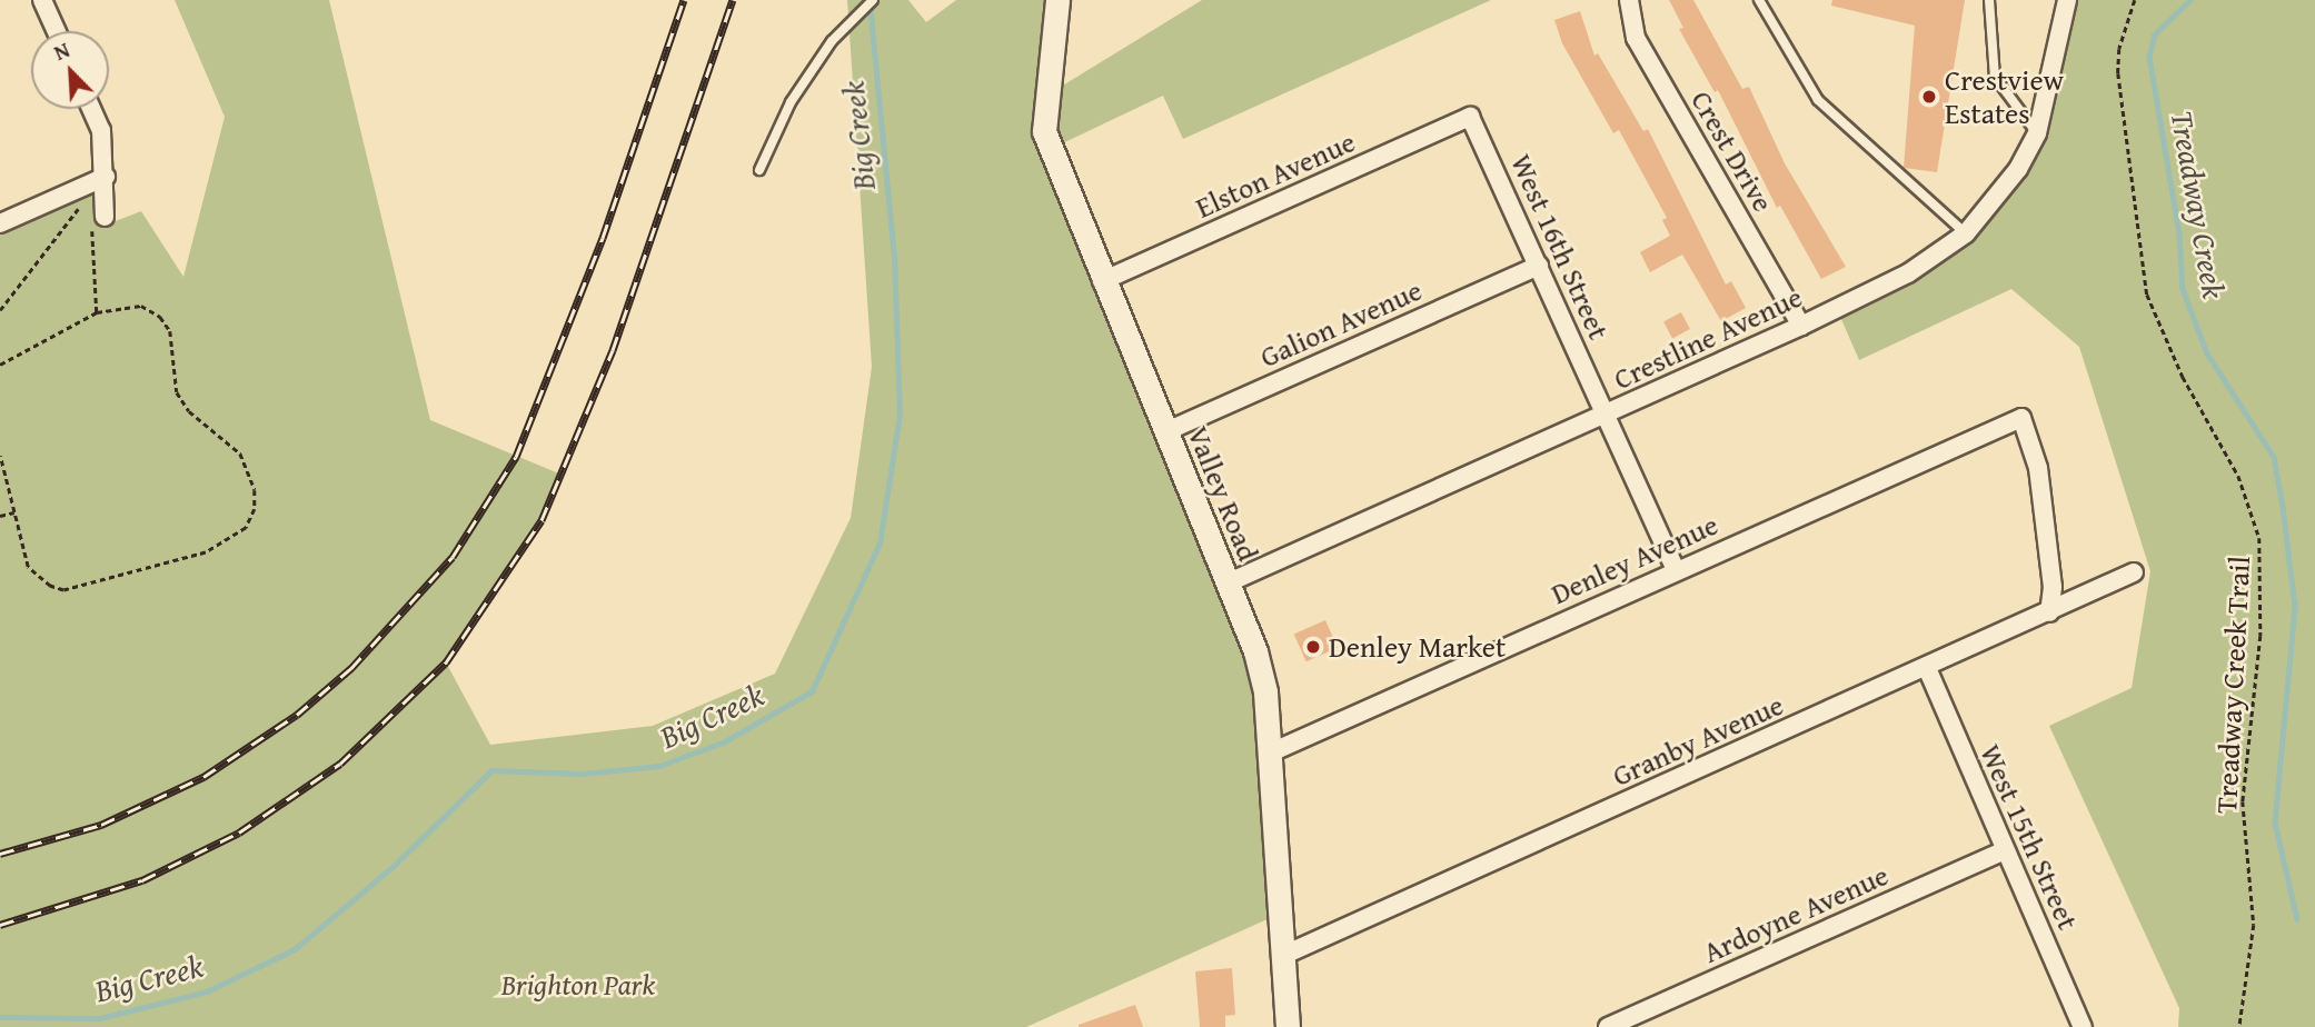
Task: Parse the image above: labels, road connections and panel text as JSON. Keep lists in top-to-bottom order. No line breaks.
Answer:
{"streets":{"street":["Crest Drive","Elston Avenue","West 16th Street","Galion Avenue","Crestline Avenue","Valley Road","Denley Avenue","Granby Avenue","West 15th Street","Ardoyne Avenue"],"path":["Treadway Creek Trail"]},"crossings":[["Crest Drive","Crestline Avenue"],["Elston Avenue","West 16th Street"],["Elston Avenue","Valley Road"],["West 16th Street","Galion Avenue"],["West 16th Street","Crestline Avenue"],["West 16th Street","Denley Avenue"],["Galion Avenue","Valley Road"],["Crestline Avenue","Valley Road"],["Valley Road","Denley Avenue"],["Valley Road","Granby Avenue"],["Denley Avenue","Granby Avenue"],["Granby Avenue","West 15th Street"],["West 15th Street","Ardoyne Avenue"]],"water":["Big Creek","Treadway Creek"],"parks":["Brighton Park"],"places":["Crestview Estates","Denley Market"],"north":"top left"}
